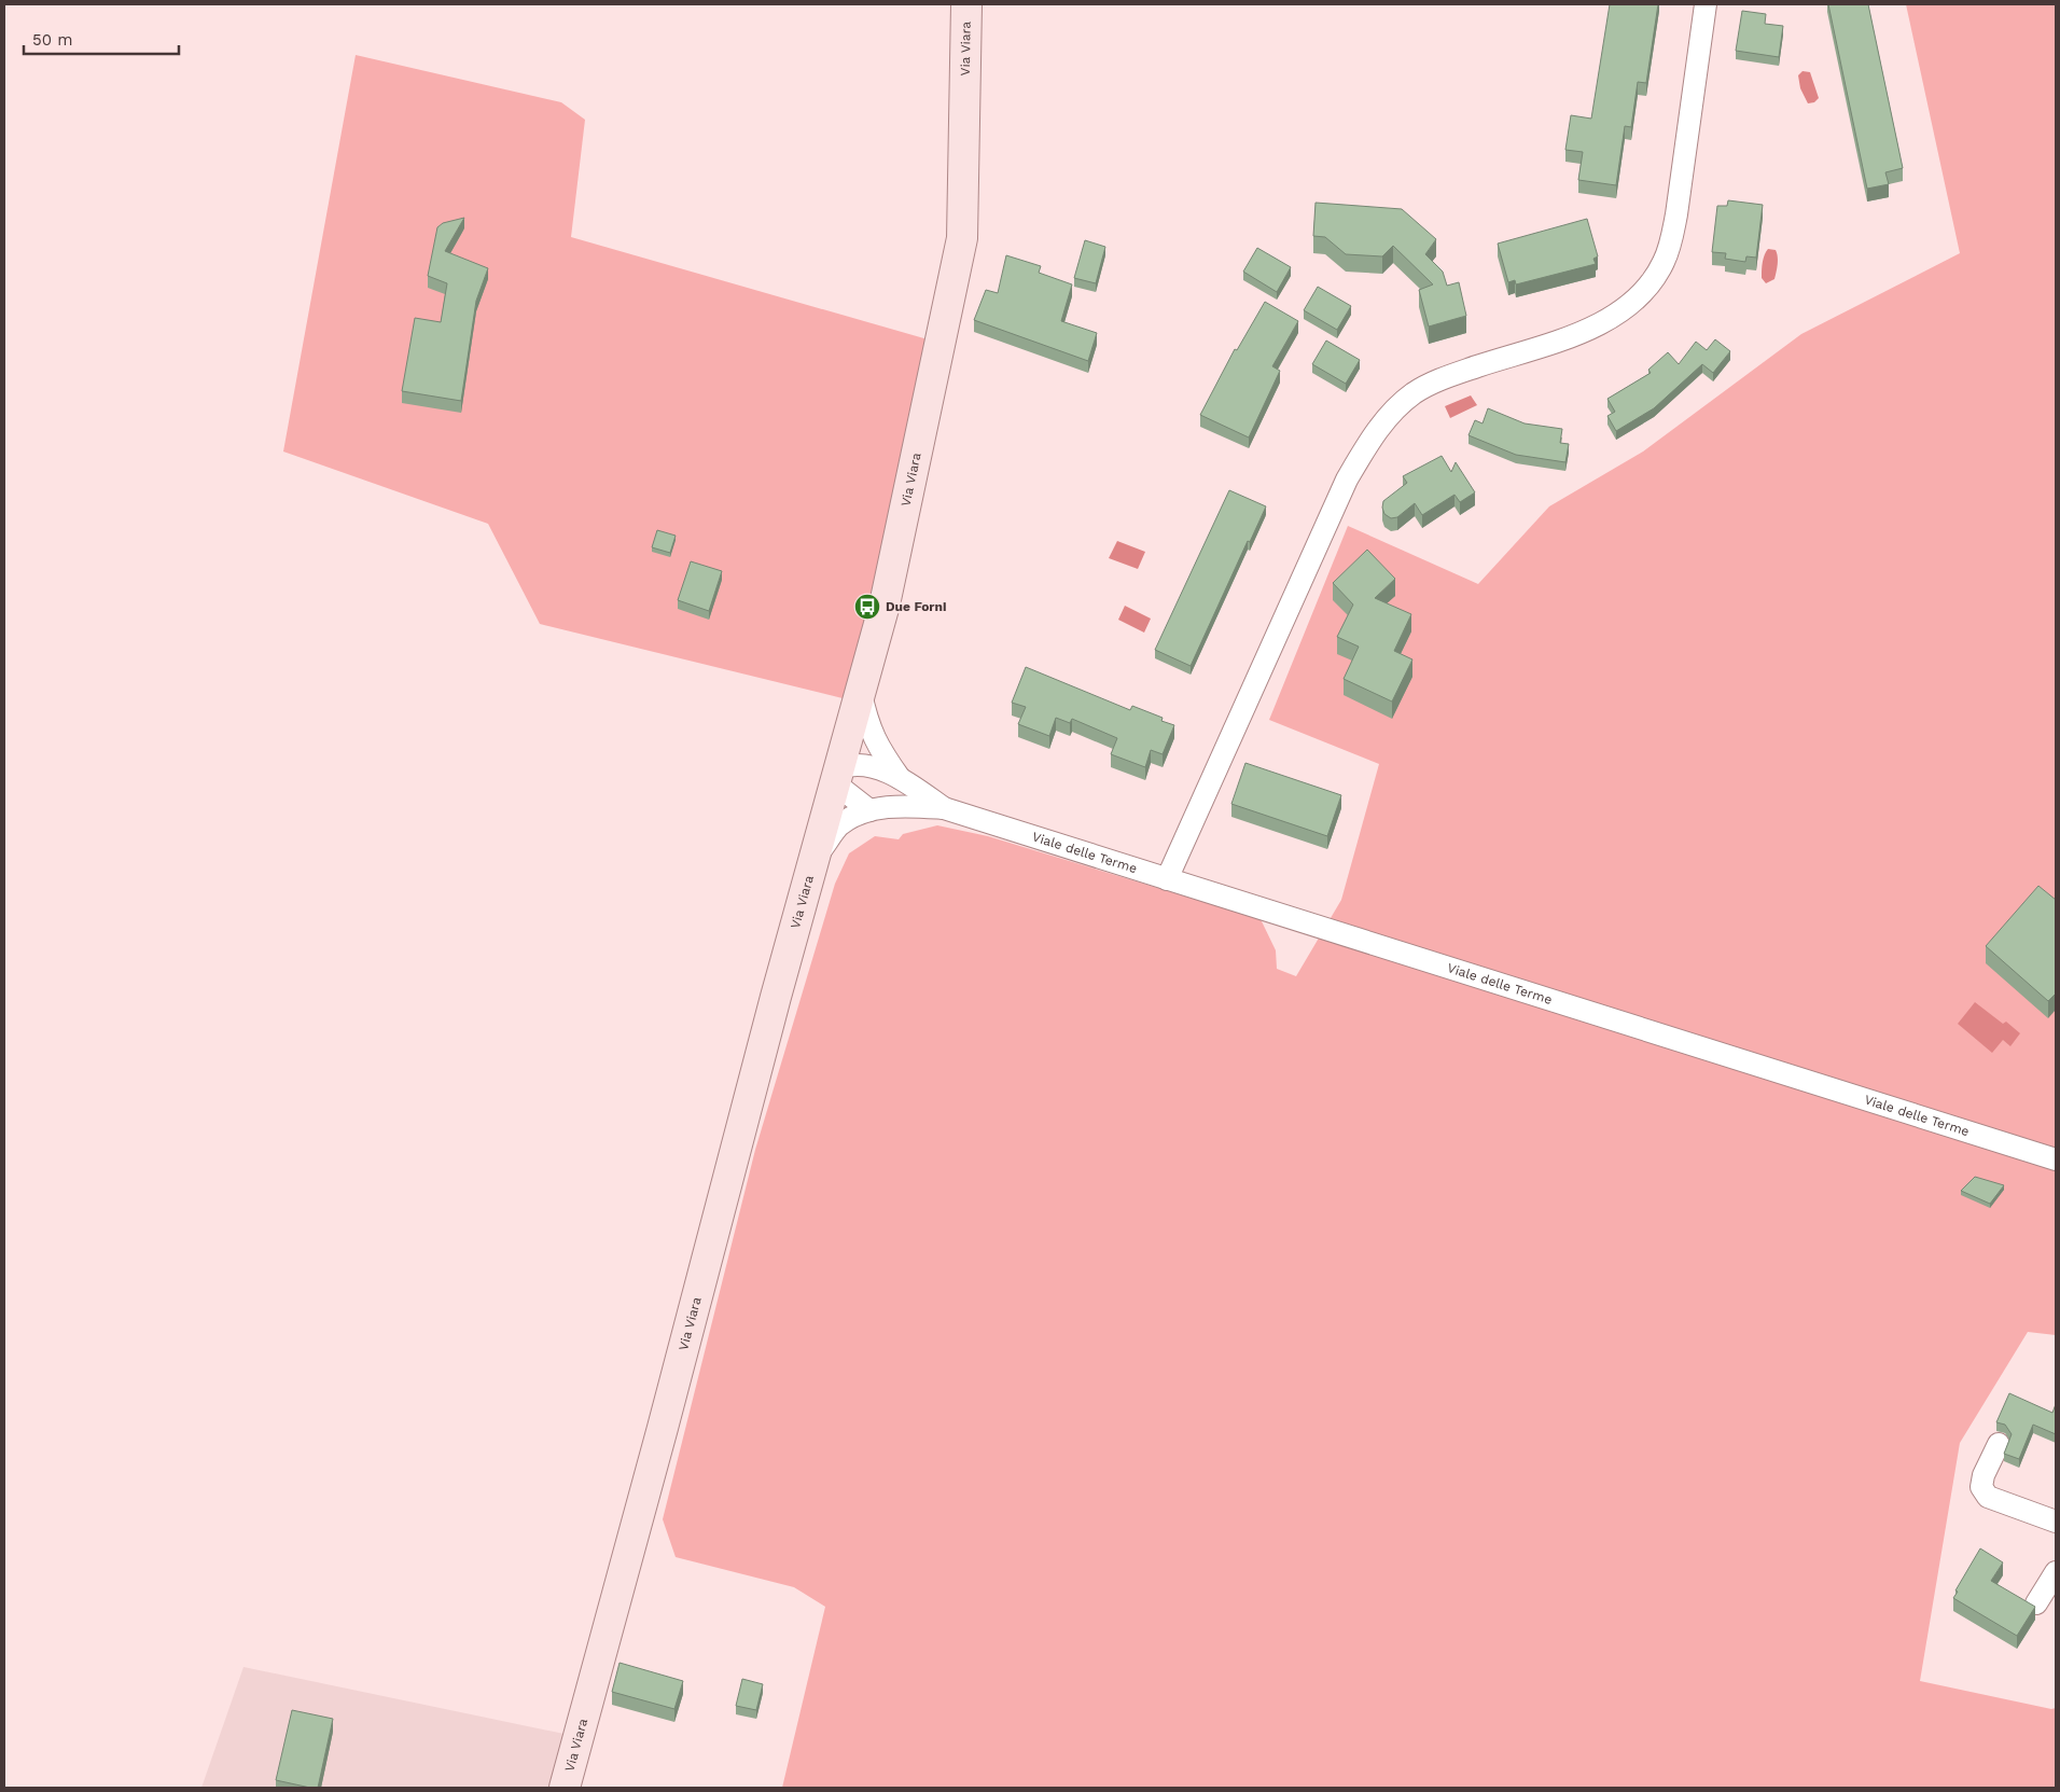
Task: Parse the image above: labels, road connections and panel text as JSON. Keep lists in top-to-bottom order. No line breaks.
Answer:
{"streets":{"main road":["Via Viara"],"street":["Viale delle Terme"]},"crossings":[["Via Viara","Viale delle Terme"]],"places":{"bus stop":["Due Forni"]},"scale_bar":"50 m"}
